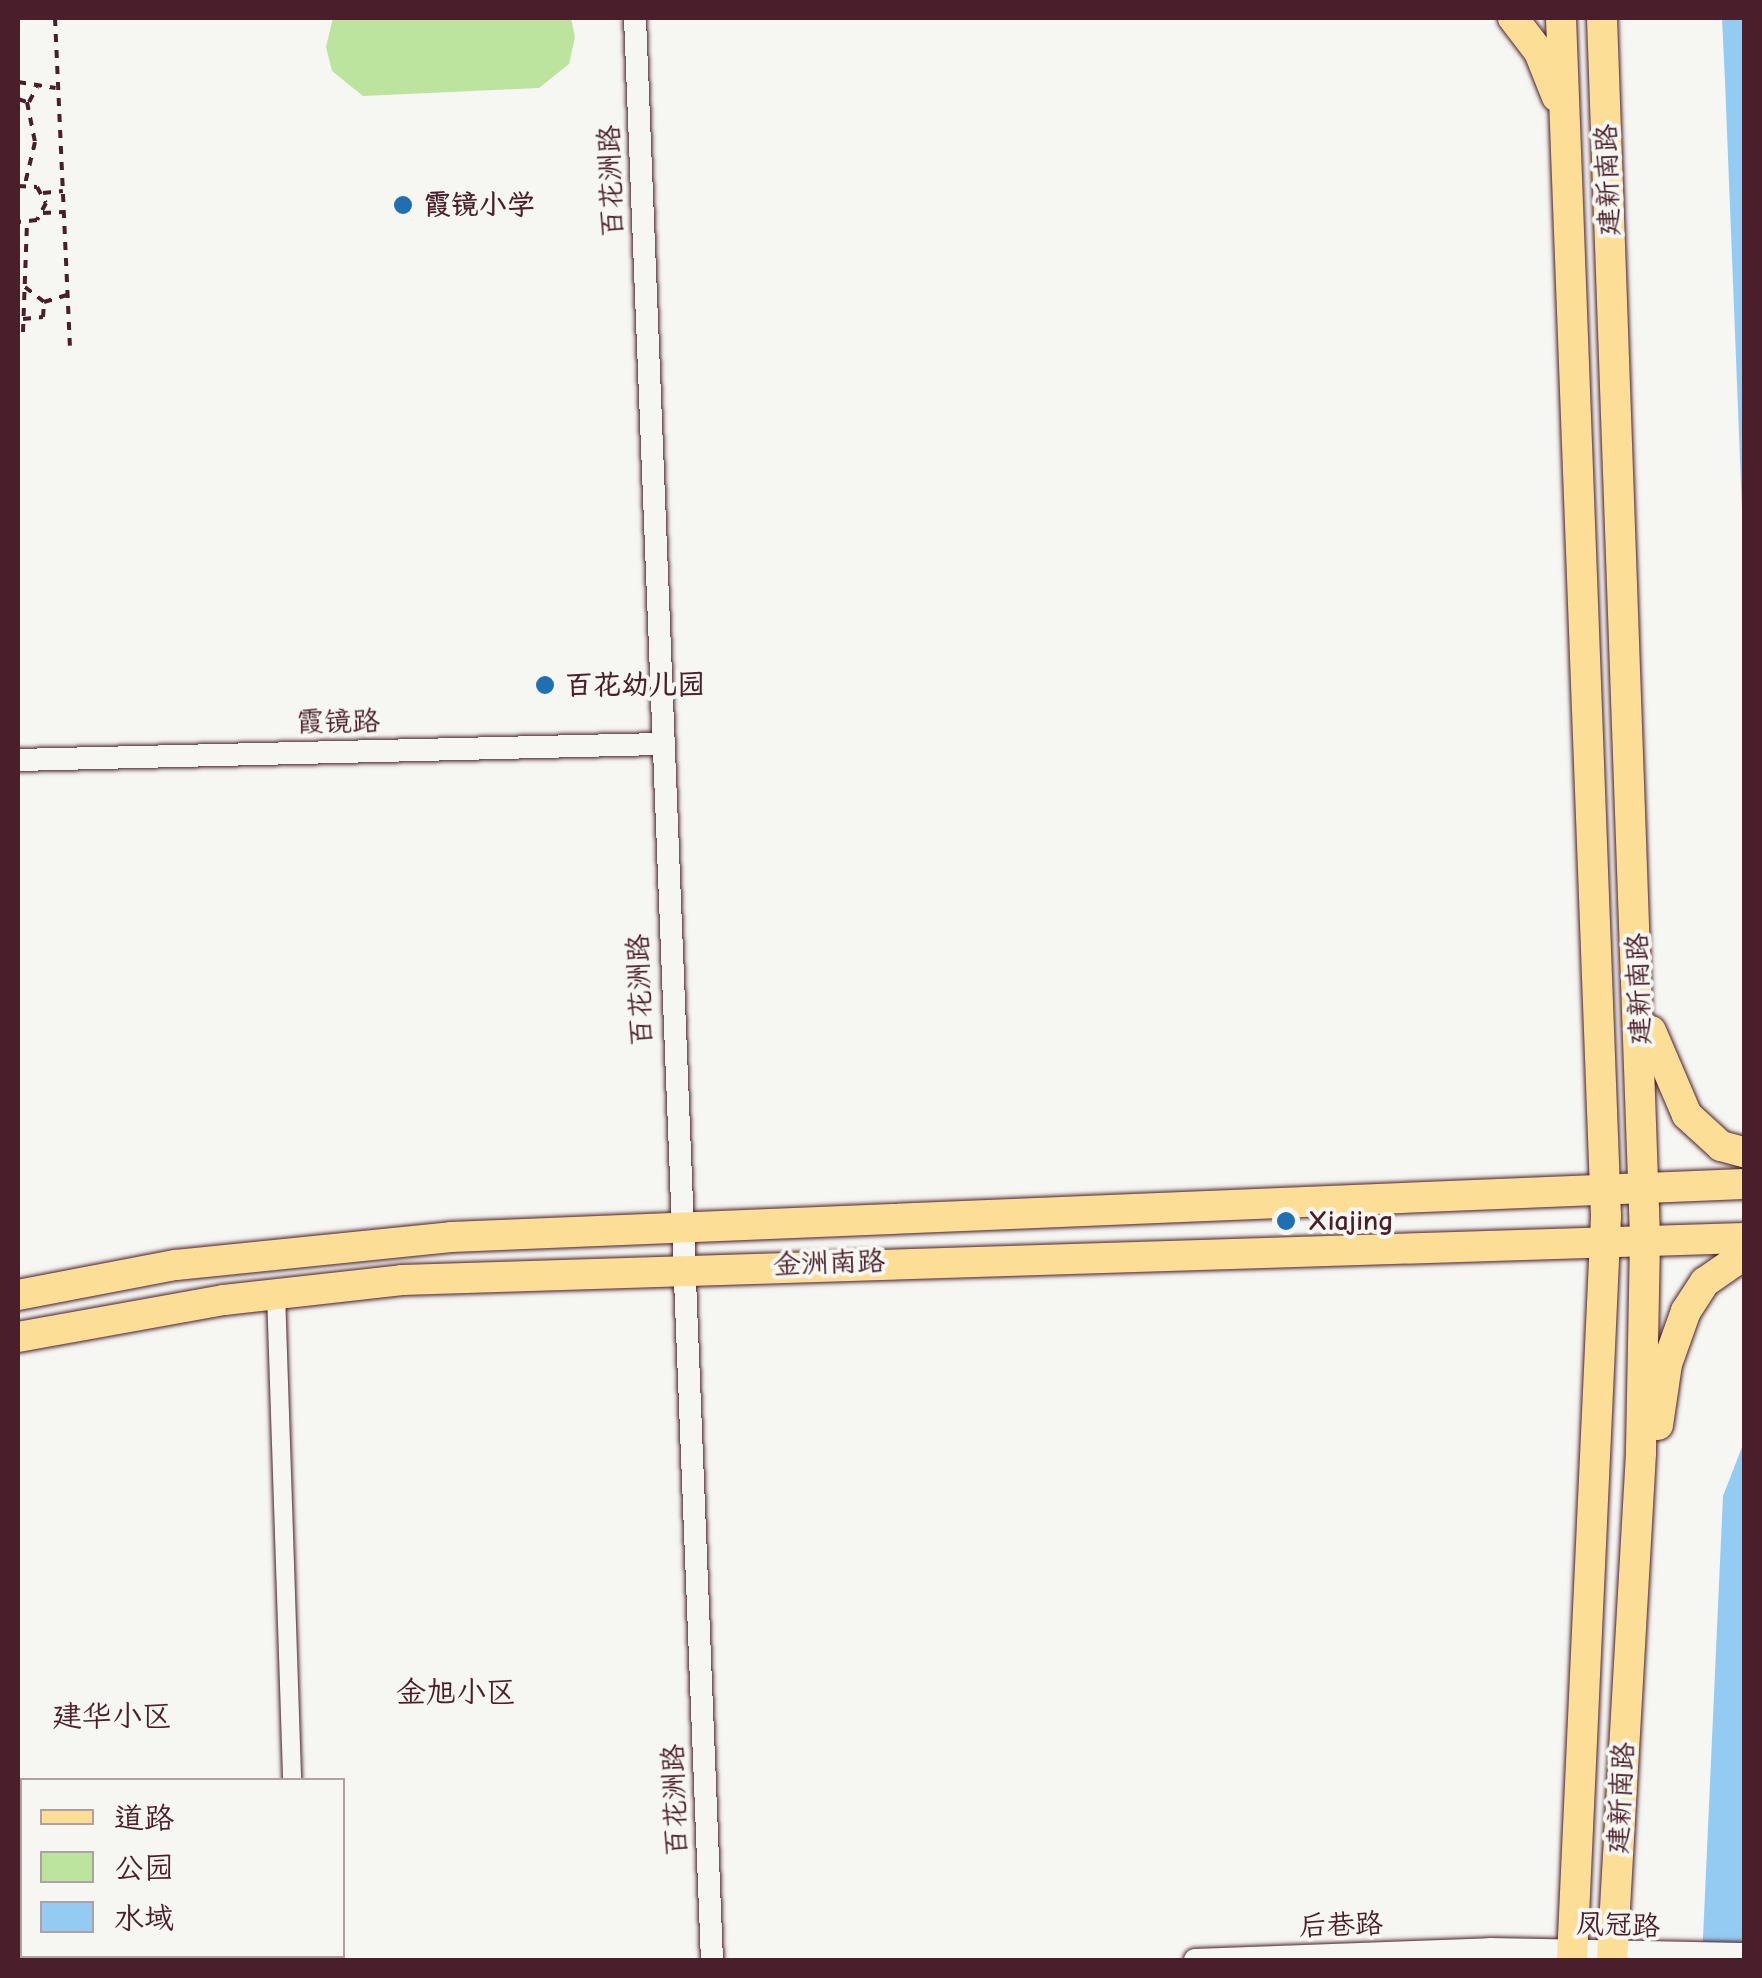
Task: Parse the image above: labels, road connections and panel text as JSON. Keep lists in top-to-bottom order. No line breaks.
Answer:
{"streets":{"main road":["建新南路","金洲南路"],"street":["百花洲路","霞镜路","后巷路","凤冠路"]},"crossings":[["建新南路","金洲南路"],["建新南路","凤冠路"],["百花洲路","霞镜路"],["百花洲路","金洲南路"],["后巷路","凤冠路"]],"districts":["金旭小区","建华小区"],"places":["霞镜小学","百花幼儿园","Xiajing"],"legend":["道路","公园","水域"]}
